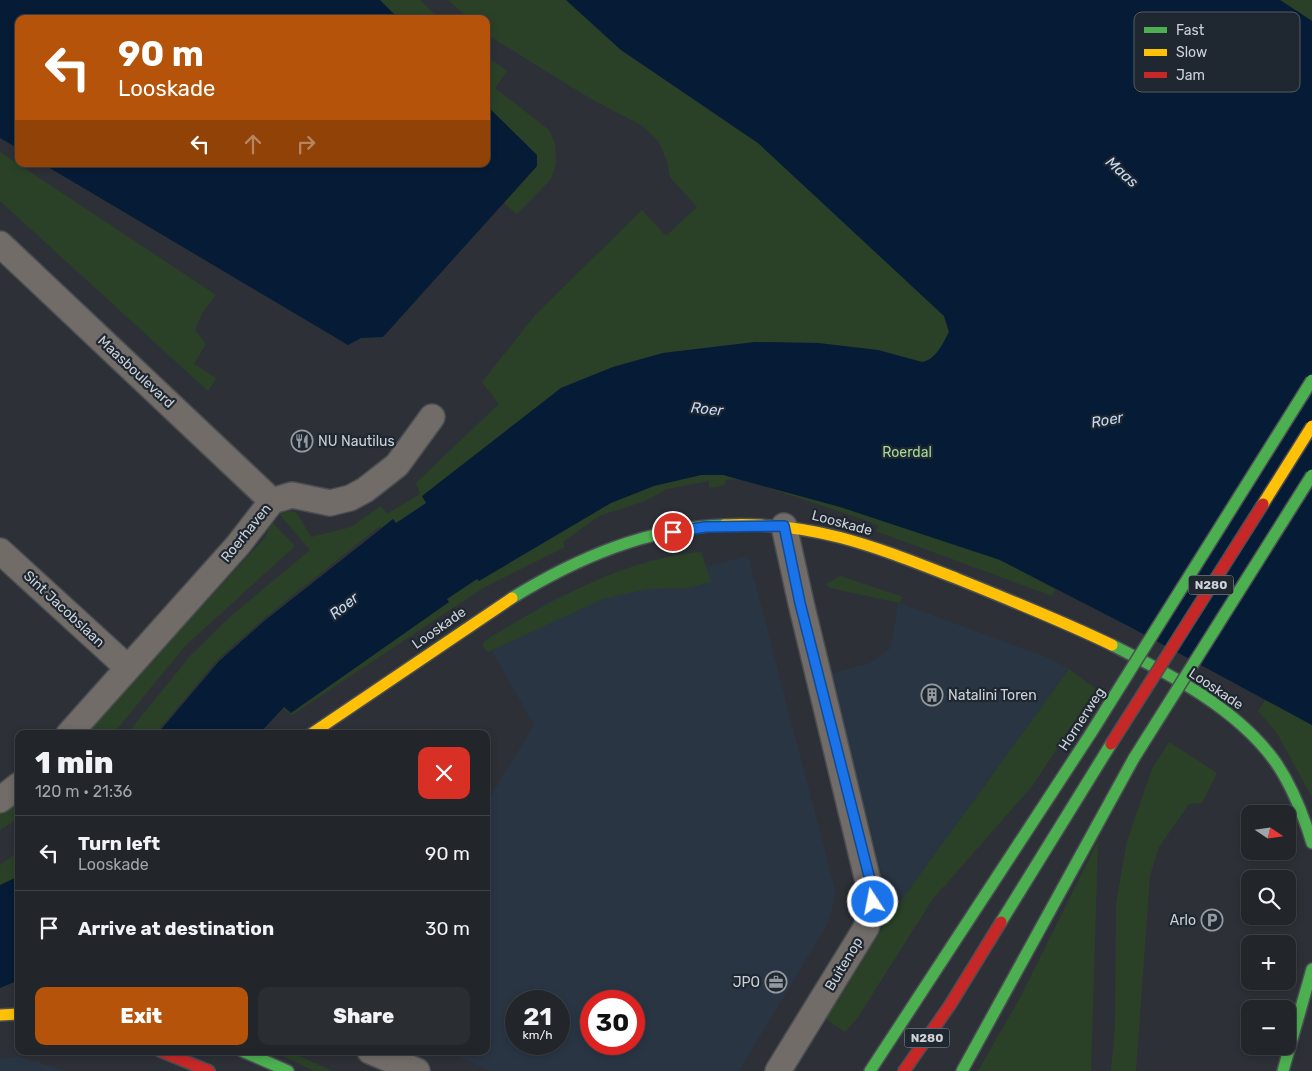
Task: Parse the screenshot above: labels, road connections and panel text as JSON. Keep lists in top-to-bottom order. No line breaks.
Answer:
{"streets":{"main road":["Looskade","N280","Hornerweg"],"street":["Maasboulevard","Roerhaven","Sint Jacobslaan","Buitenop"]},"crossings":[["Maasboulevard","Roerhaven"],["Looskade","Buitenop"],["Roerhaven","Sint Jacobslaan"]],"water":["Maas","Roer"],"parks":["Roerdal"],"places":{"restaurant":["NU Nautilus"],"building":["Natalini Toren"],"parking":["Arlo"],"office":["JPO"]},"legend":["Fast","Slow","Jam"],"north":"right","page":{"turn":["90 m","Looskade"],"heading":["1 min","120 m · 21:36"],"map_buttons":["+","−"],"list":[{"name":"Turn left","note":"Looskade","value":"90 m"},{"name":"Arrive at destination","value":"30 m"}],"buttons":["Exit","Share"],"speed":"21 km/h","limit":"30"}}
